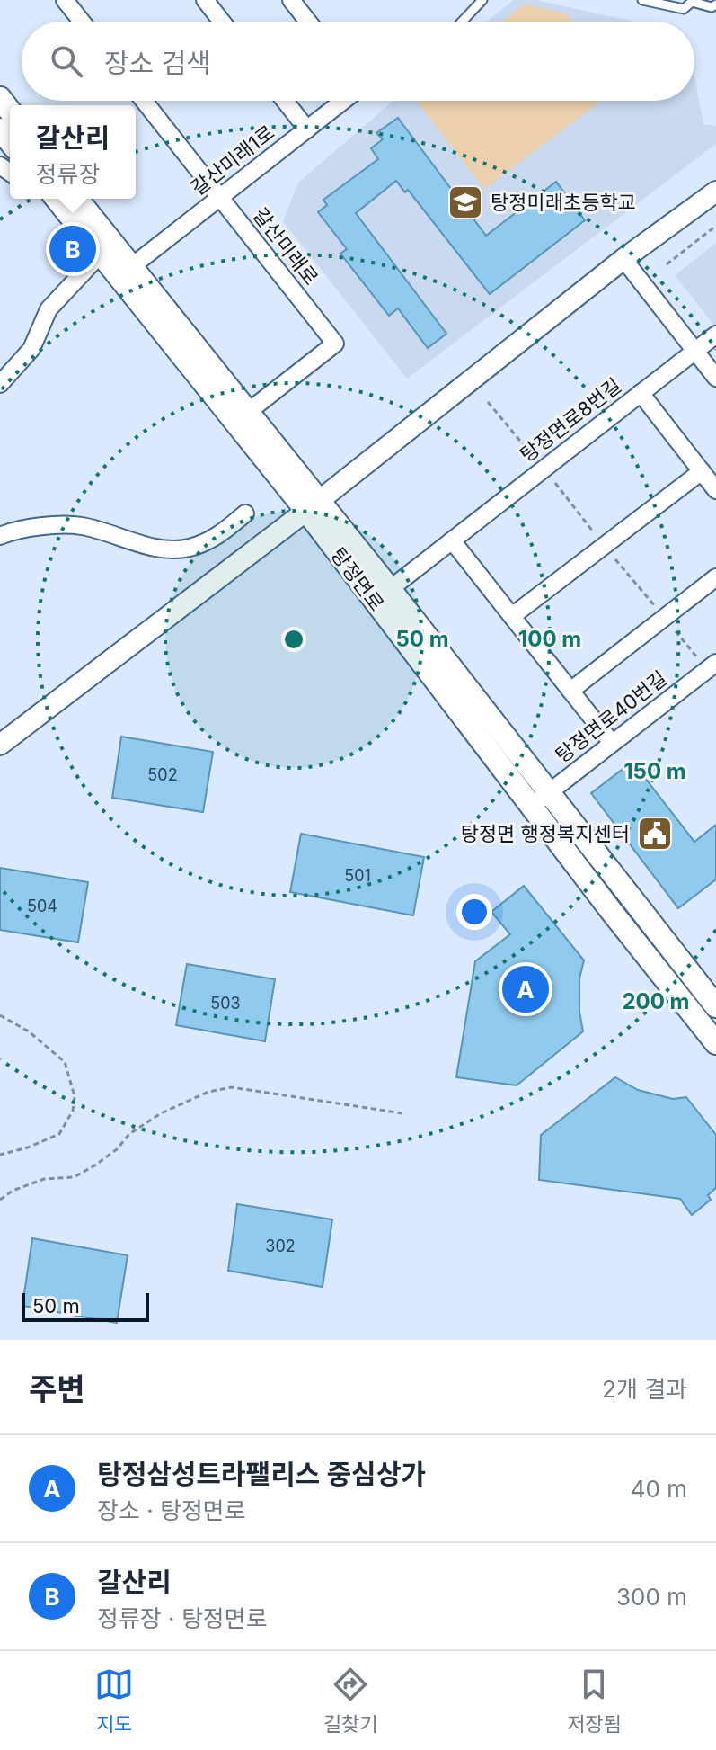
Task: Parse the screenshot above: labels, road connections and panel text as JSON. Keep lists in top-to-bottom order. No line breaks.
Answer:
{"streets":{"main road":["탕정면로"],"street":["갈산미래1로","갈산미래로","탕정면로8번길","탕정면로40번길"]},"crossings":[["갈산미래1로","갈산미래로"],["갈산미래1로","탕정면로"],["갈산미래로","탕정면로"],["탕정면로8번길","탕정면로"],["탕정면로","탕정면로40번길"]],"places":{"school or university":["탕정미래초등학교"],"public building":["탕정면 행정복지센터"]},"house_numbers":["502","501","504","503","302"],"scale_bar":"50 m","page":{"search":"장소 검색","popup":["갈산리","정류장"],"pins":["B","A"],"scale":"50 m","heading":["주변","2개 결과"],"list":[{"mark":"A","name":"탕정삼성트라팰리스 중심상가","note":"장소 · 탕정면로","value":"40 m"},{"mark":"B","name":"갈산리","note":"정류장 · 탕정면로","value":"300 m"}],"nav":["지도","길찾기","저장됨"]},"rings":["50 m","100 m","150 m","200 m"]}
